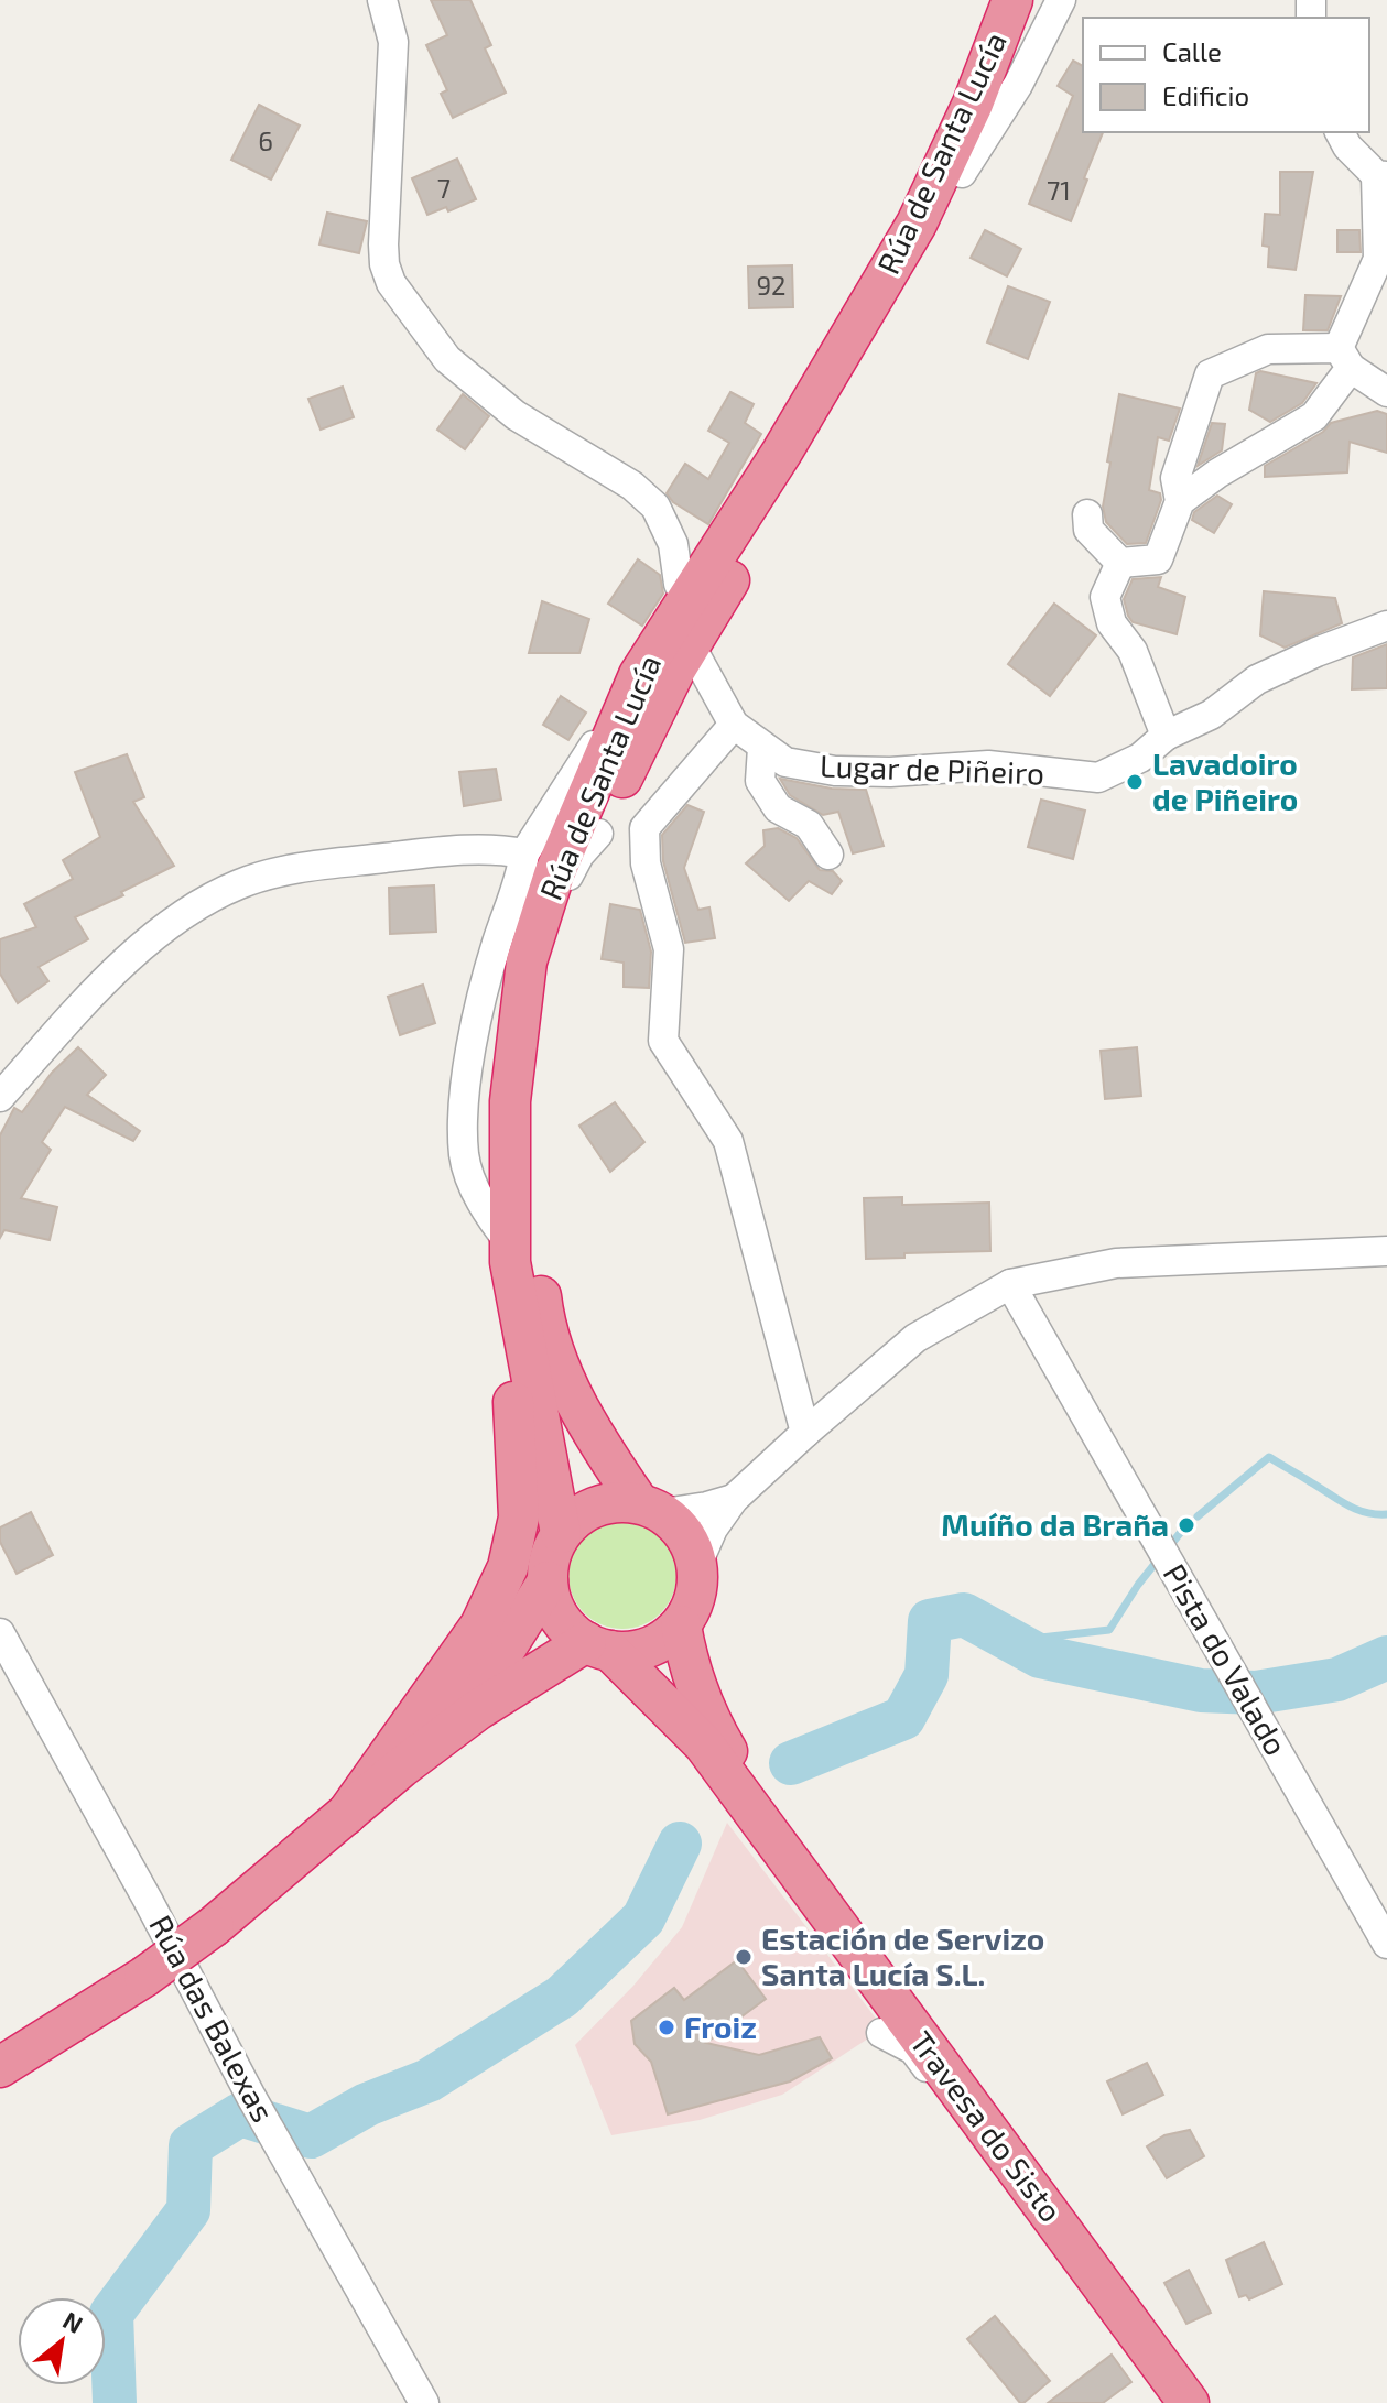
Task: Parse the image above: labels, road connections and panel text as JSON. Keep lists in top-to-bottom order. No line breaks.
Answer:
{"streets":{"highway":["Rúa de Santa Lucía","Travesa do Sisto"],"street":["Lugar de Piñeiro","Pista do Valado","Rúa das Balexas"]},"crossings":[["Rúa de Santa Lucía","Lugar de Piñeiro"],["Rúa de Santa Lucía","Travesa do Sisto"]],"places":["Lavadoiro de Piñeiro","Muíño da Braña","Estación de Servizo Santa Lucía S.L.","Froiz"],"house_numbers":["6","7","71","92"],"legend":["Calle","Edificio"],"north":"top right"}
